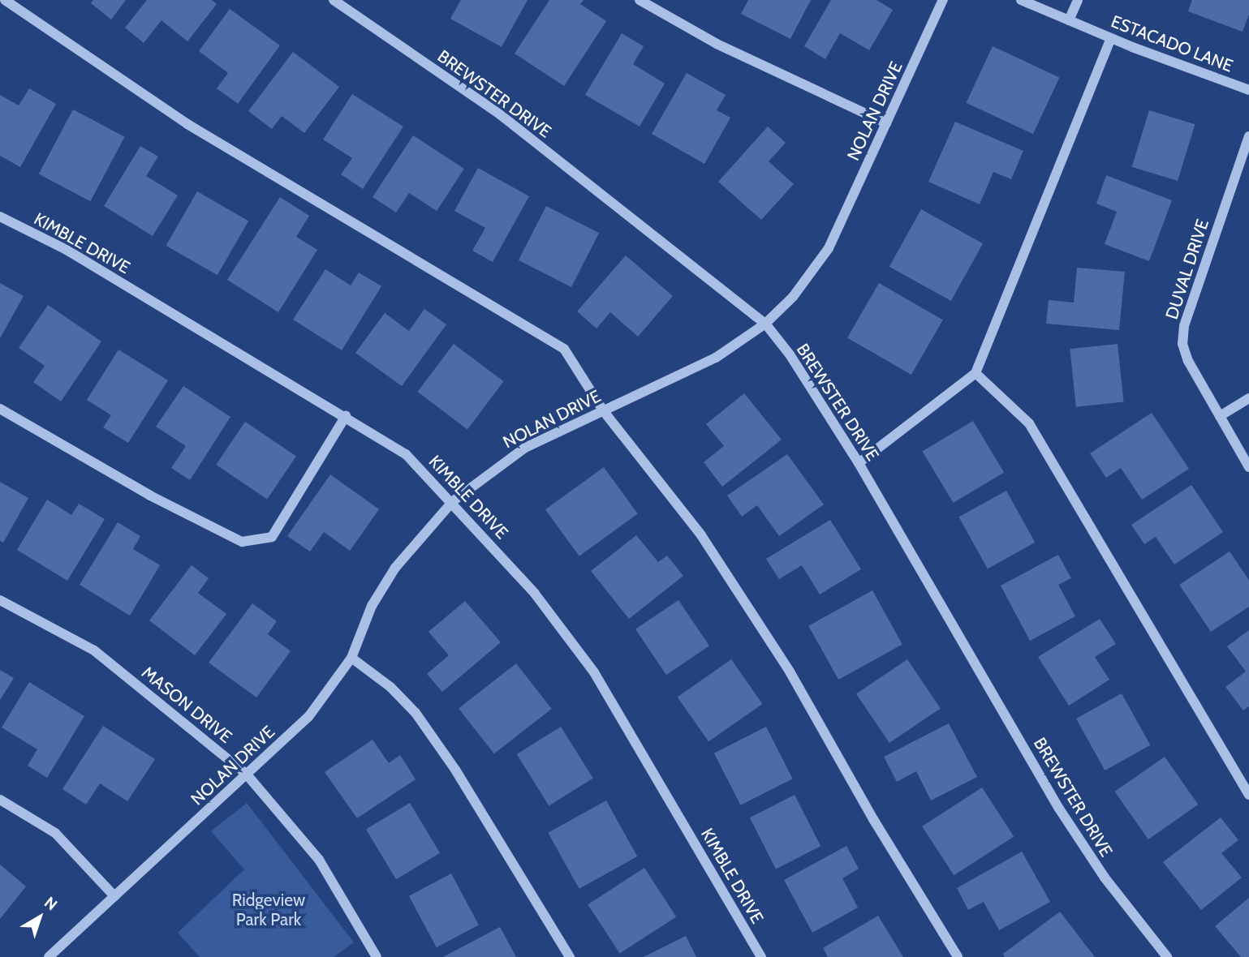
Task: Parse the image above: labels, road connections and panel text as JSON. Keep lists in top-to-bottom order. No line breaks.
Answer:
{"streets":{"street":["ESTACADO LANE","BREWSTER DRIVE","NOLAN DRIVE","KIMBLE DRIVE","DUVAL DRIVE","MASON DRIVE"]},"crossings":[["BREWSTER DRIVE","NOLAN DRIVE"],["NOLAN DRIVE","KIMBLE DRIVE"],["NOLAN DRIVE","MASON DRIVE"]],"parks":["Ridgeview Park Park"],"north":"top right"}
